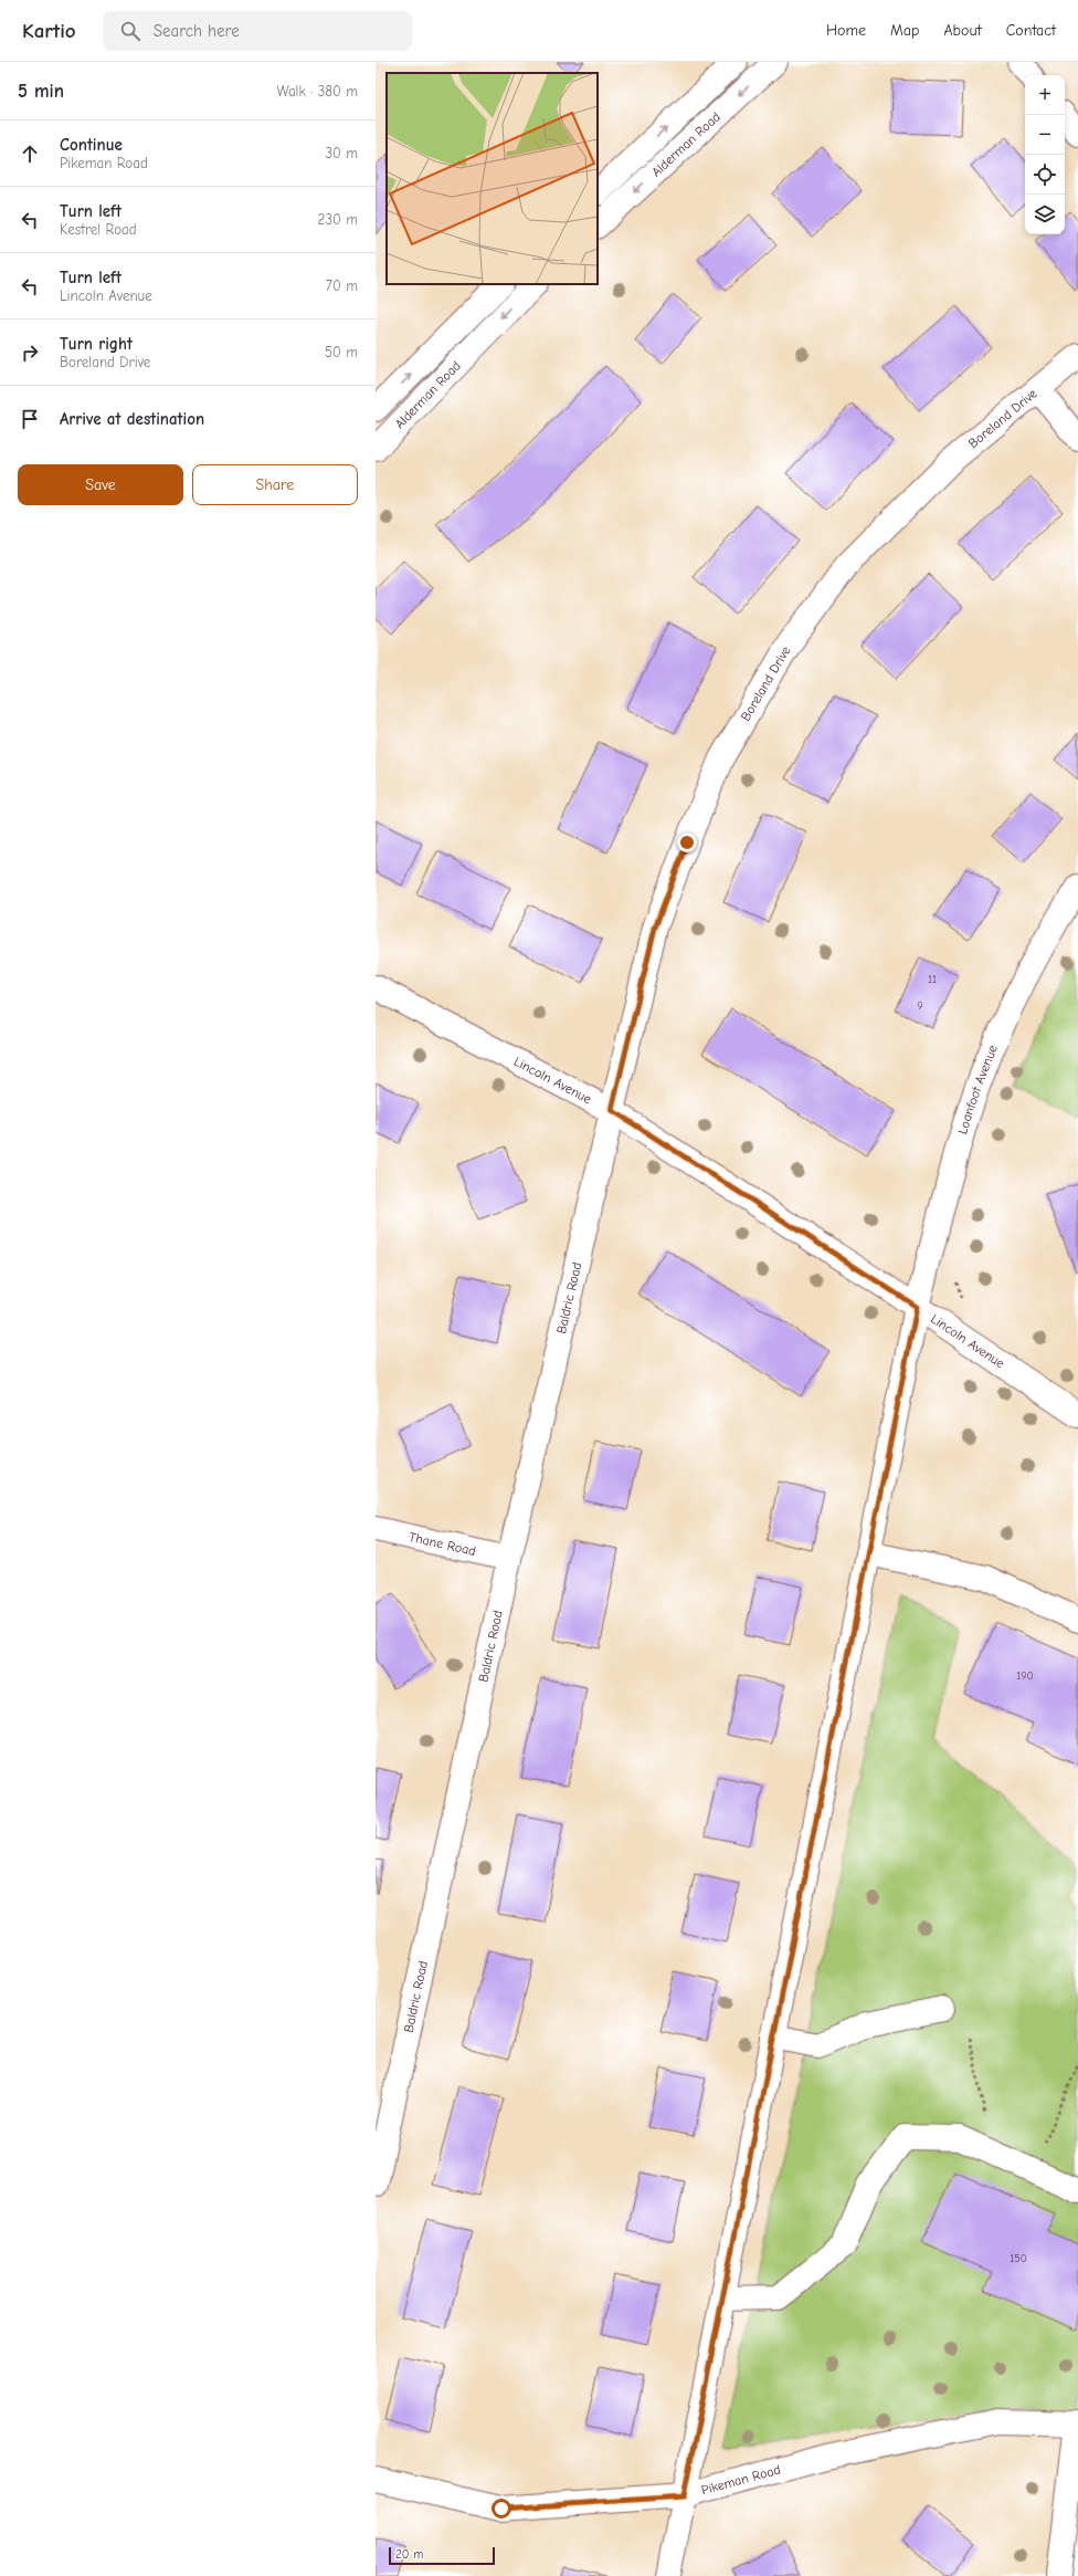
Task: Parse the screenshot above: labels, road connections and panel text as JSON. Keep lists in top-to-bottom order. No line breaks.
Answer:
{"streets":{"street":["Alderman Road","Boreland Drive","Lincoln Avenue","Loanfoot Avenue","Baldric Road","Thane Road","Pikeman Road"]},"crossings":[["Boreland Drive","Lincoln Avenue"],["Boreland Drive","Baldric Road"],["Lincoln Avenue","Loanfoot Avenue"],["Lincoln Avenue","Baldric Road"],["Loanfoot Avenue","Pikeman Road"],["Baldric Road","Thane Road"]],"house_numbers":["11","9","190","150"],"scale_bar":"20 m","page":{"header":"Kartio","search":"Search here","nav":["Home","Map","About","Contact"],"heading":["5 min","Walk · 380 m"],"map_buttons":["+","−"],"list":[["Continue","Pikeman Road","30 m"],["Turn left","Kestrel Road","230 m"],["Turn left","Lincoln Avenue","70 m"],["Turn right","Boreland Drive","50 m"],"Arrive at destination"],"buttons":["Save","Share"],"scale":"20 m"}}
